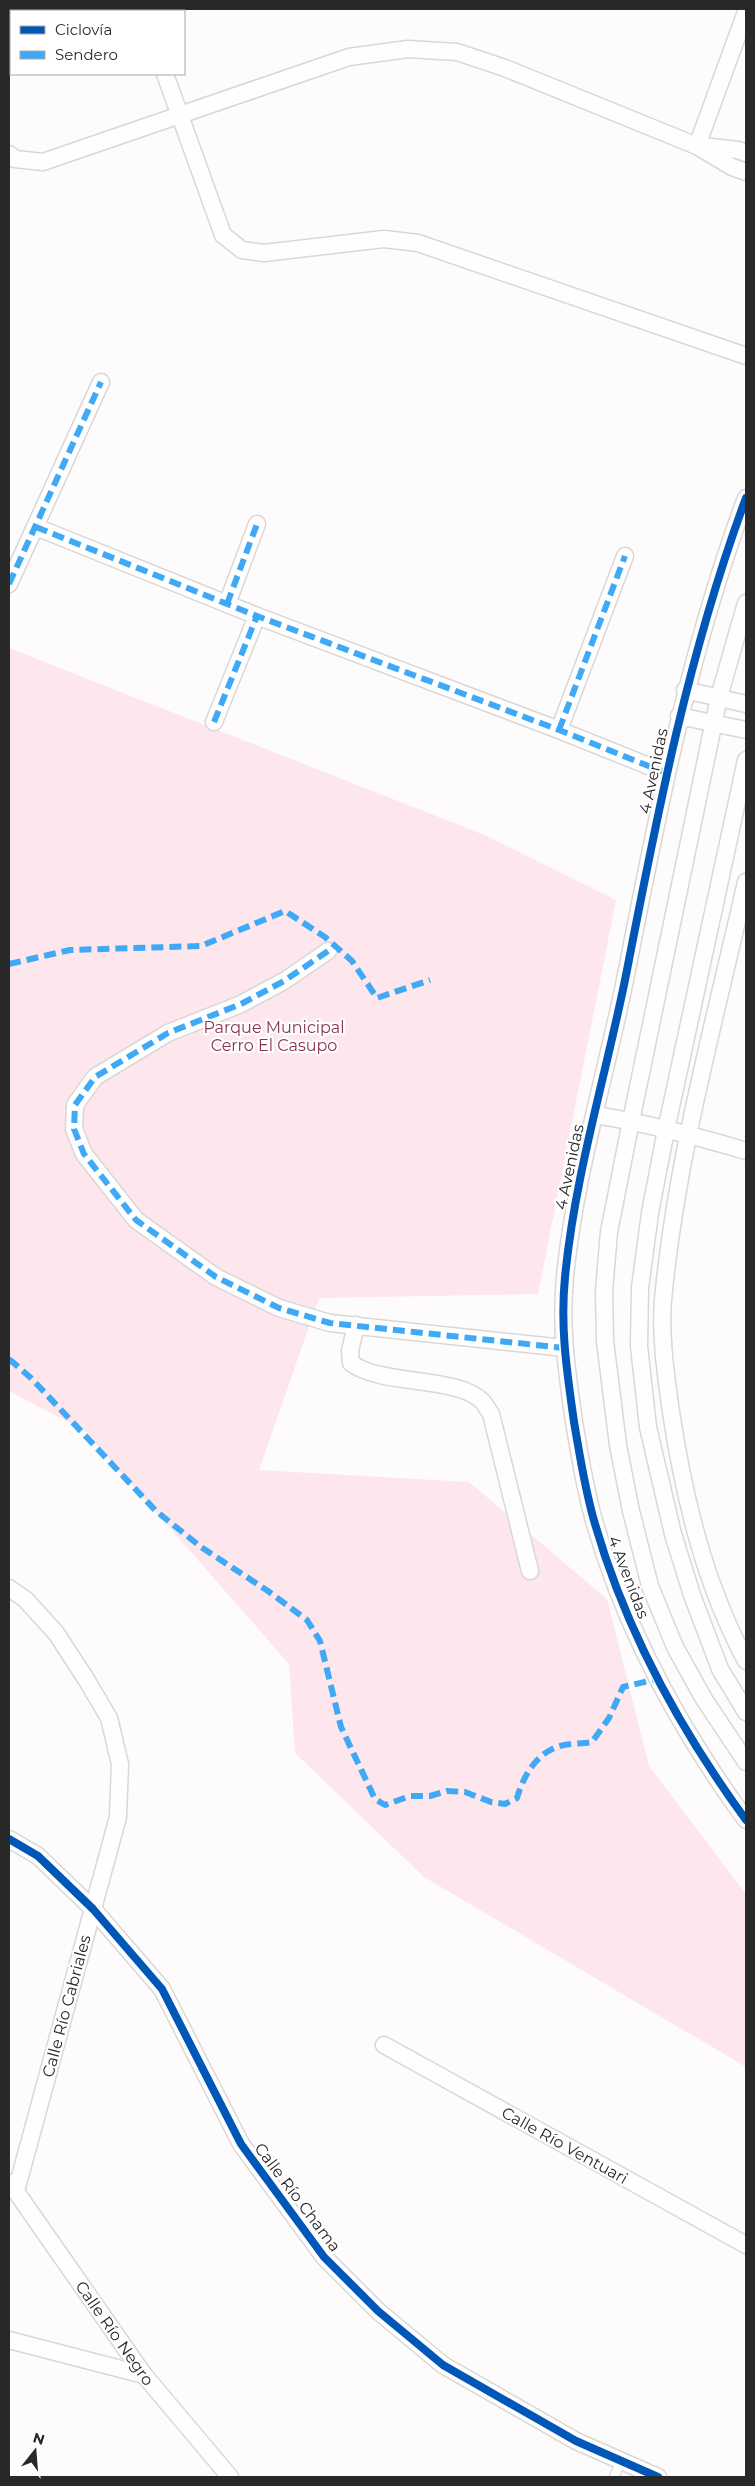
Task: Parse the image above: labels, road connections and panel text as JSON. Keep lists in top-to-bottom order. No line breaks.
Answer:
{"streets":{"street":["4 Avenidas","Calle Río Cabriales","Calle Río Ventuari","Calle Río Chama","Calle Río Negro"]},"crossings":[["Calle Río Cabriales","Calle Río Chama"],["Calle Río Cabriales","Calle Río Negro"]],"parks":["Parque Municipal Cerro El Casupo"],"legend":["Ciclovía","Sendero"],"north":"top"}
